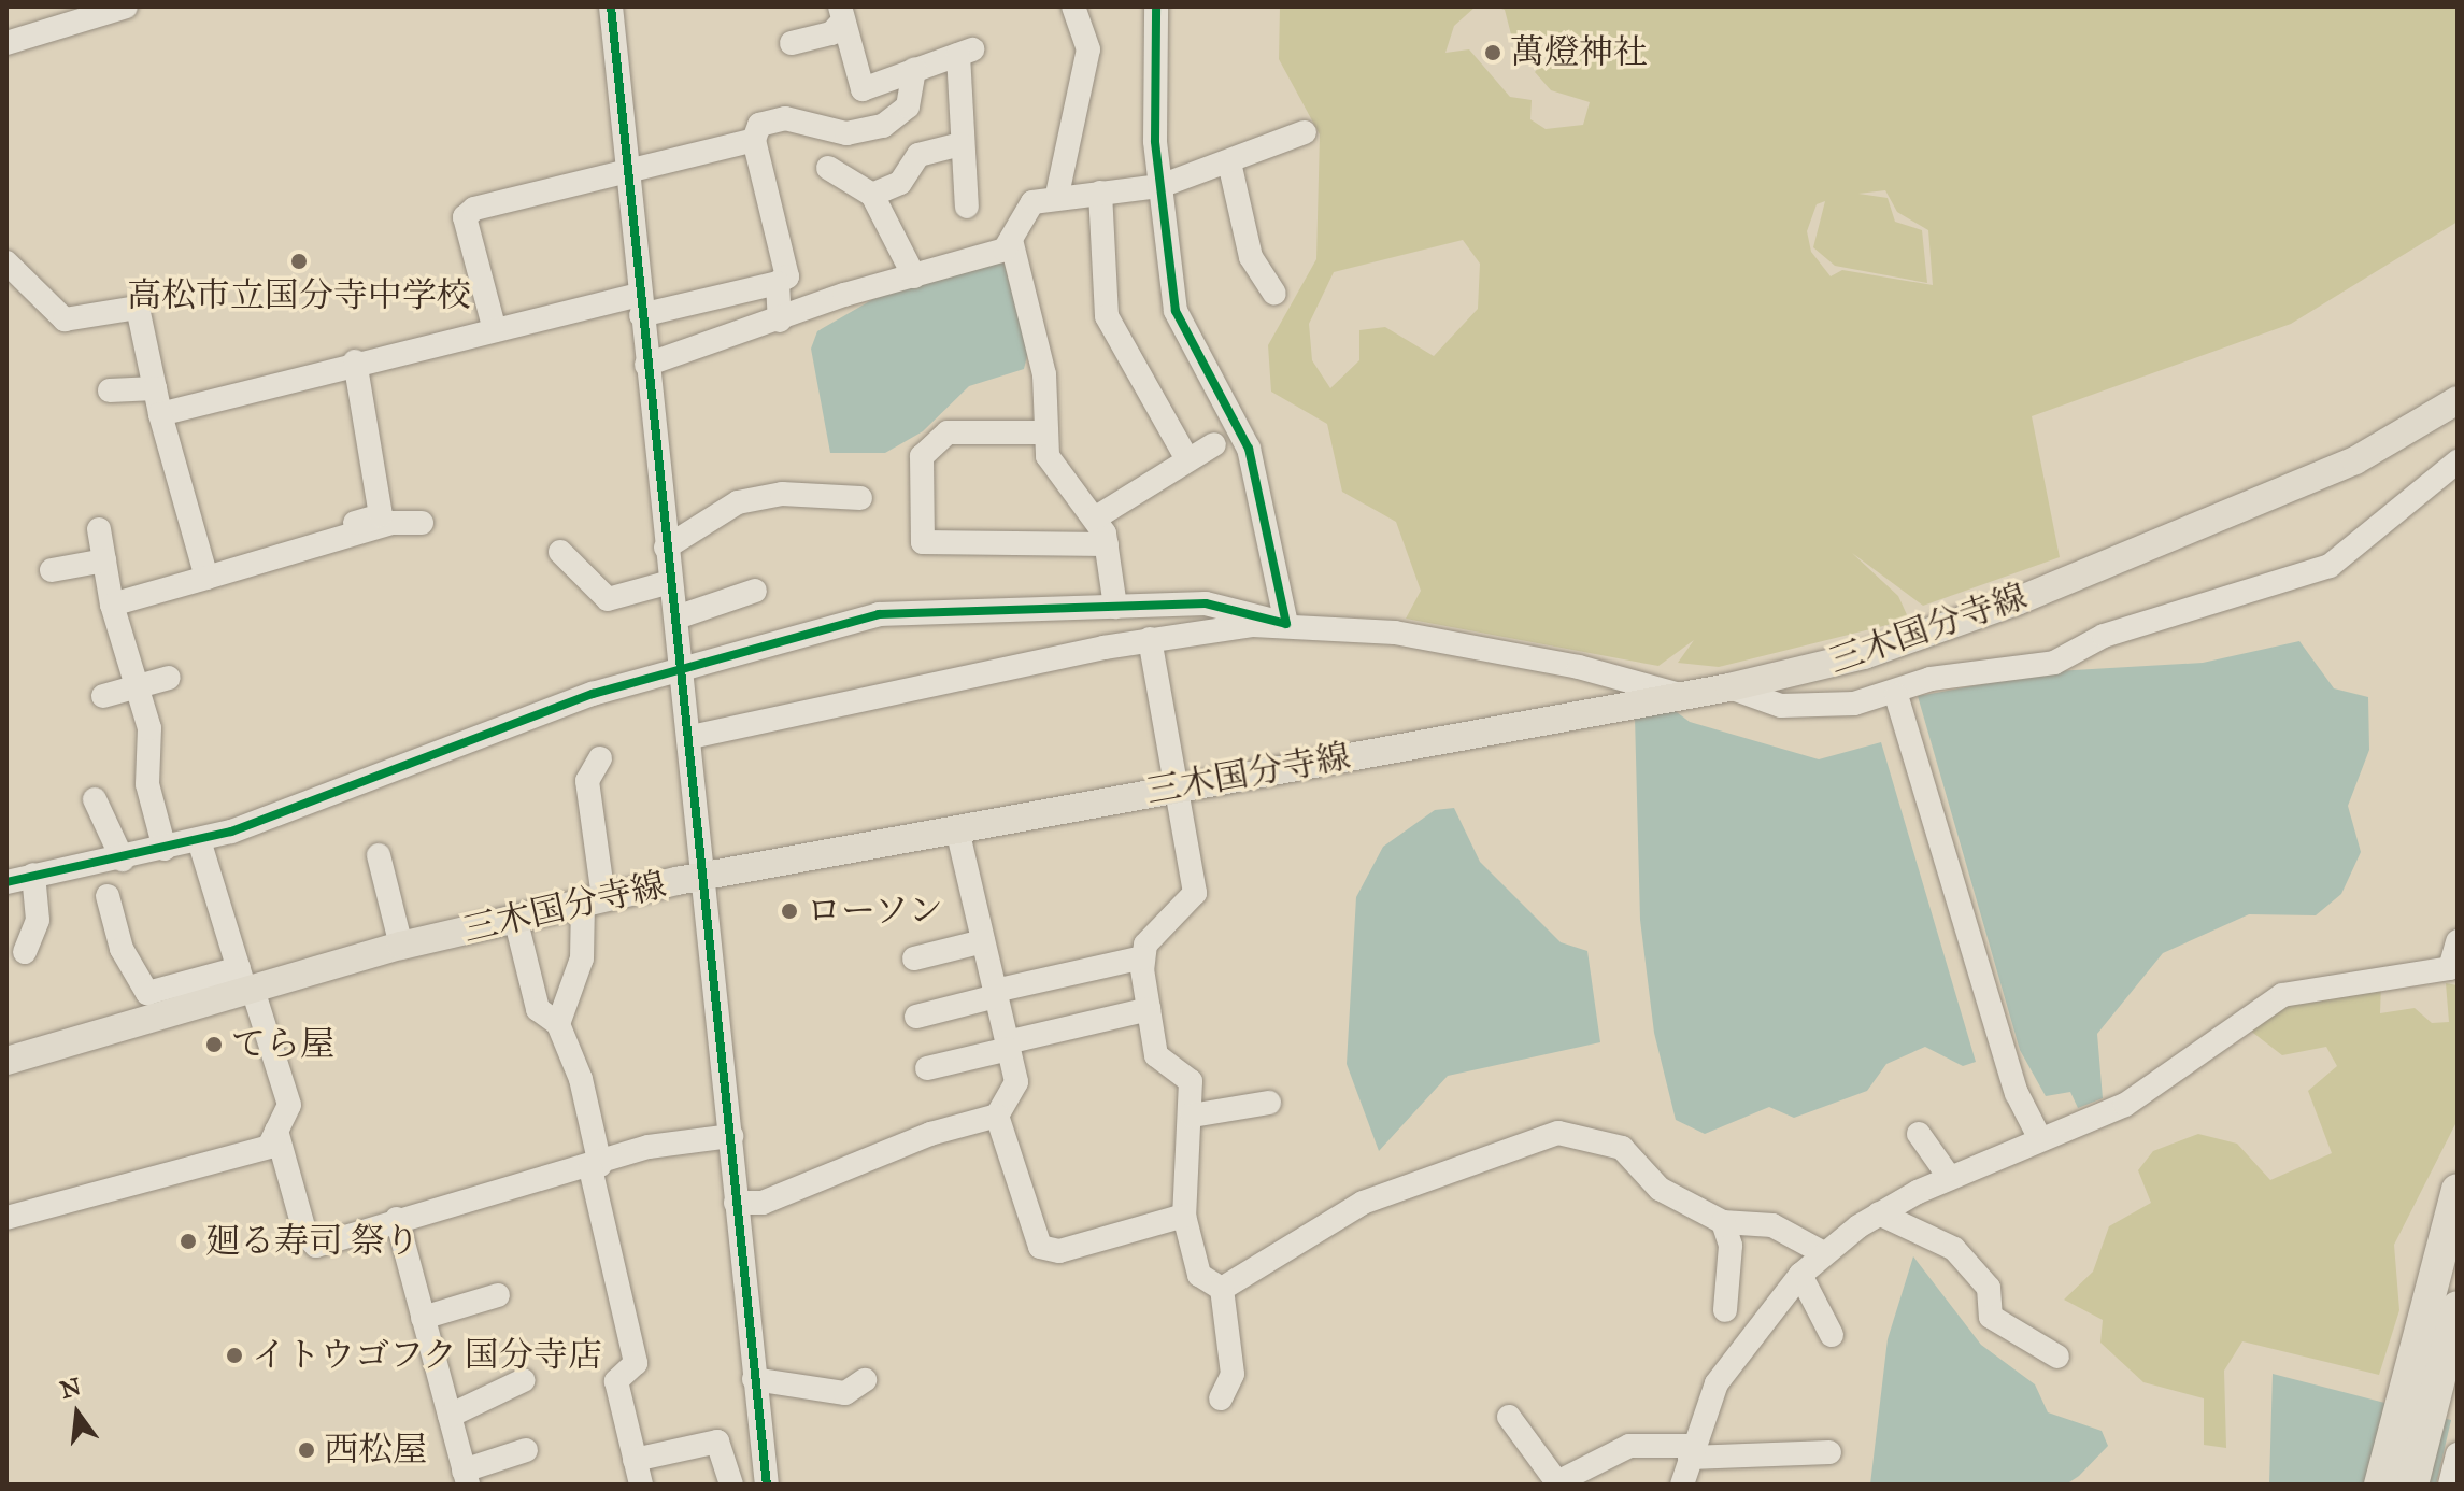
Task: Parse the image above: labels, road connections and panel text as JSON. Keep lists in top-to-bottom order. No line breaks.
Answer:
{"streets":{"main road":["三木国分寺線"]},"places":["萬燈神社","高松市立国分寺中学校","ローソン","てら屋","廻る寿司 祭り","イトウゴフク 国分寺店","西松屋"],"north":"top"}
